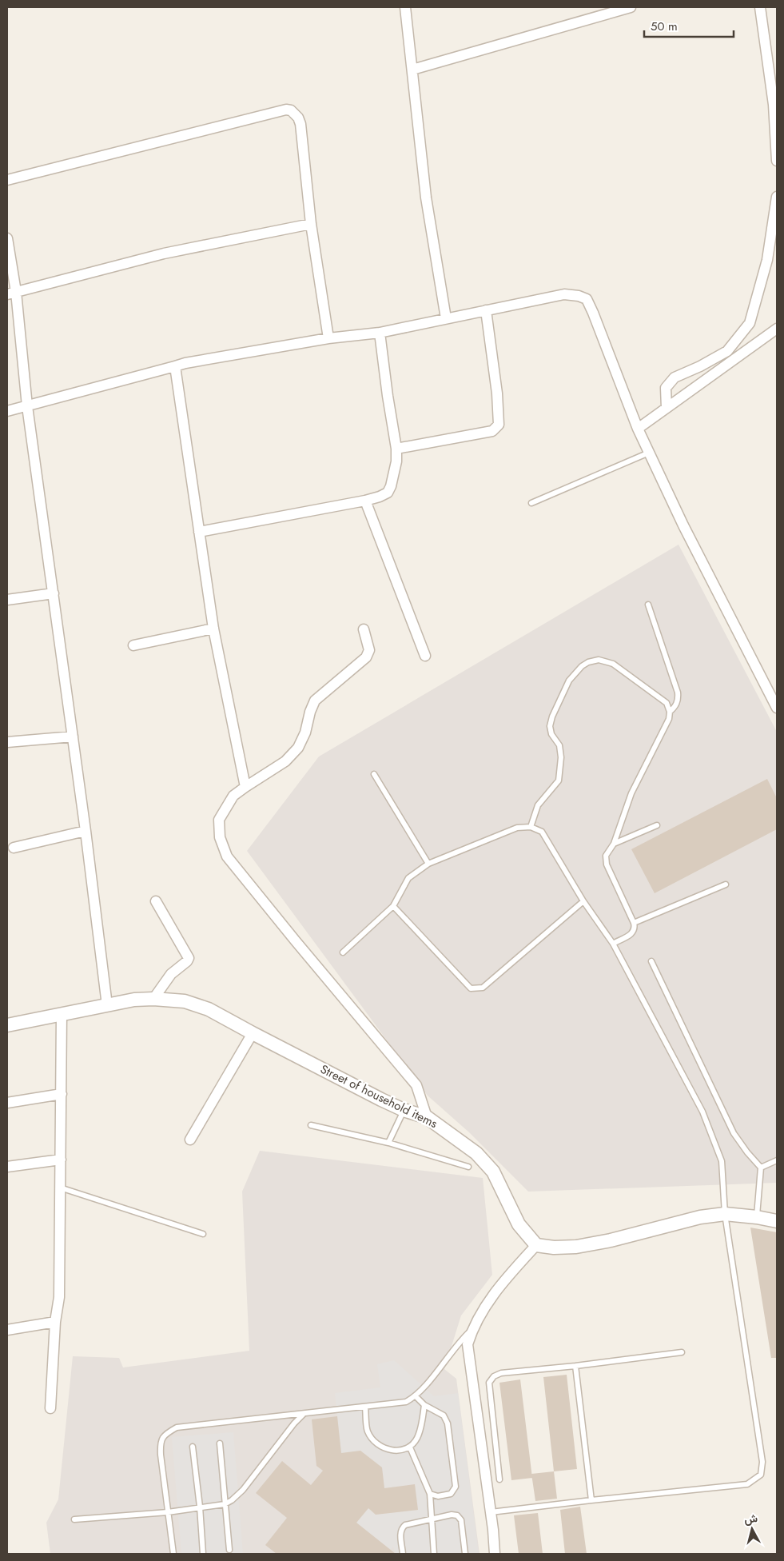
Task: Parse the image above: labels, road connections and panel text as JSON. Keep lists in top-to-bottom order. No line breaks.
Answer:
{"streets":{"street":["Street of household items"]},"scale_bar":"50 m","north":"top"}
